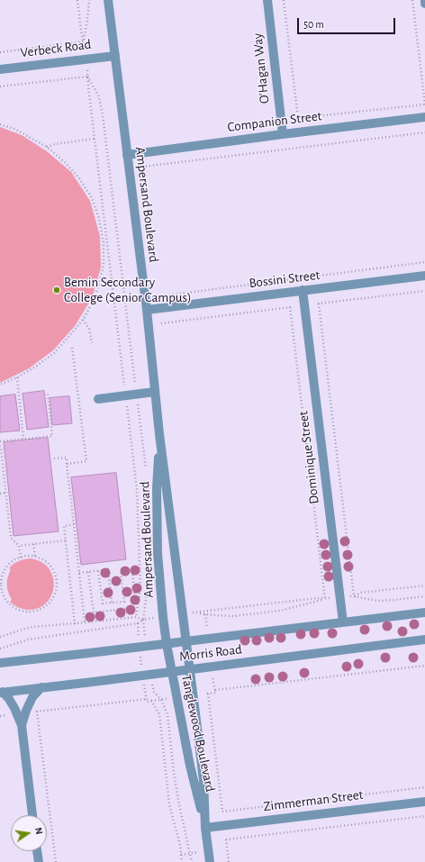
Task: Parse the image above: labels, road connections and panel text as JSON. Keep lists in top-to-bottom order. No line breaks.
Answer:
{"streets":{"street":["Verbeck Road","O'Hagan Way","Companion Street","Ampersand Boulevard","Bossini Street","Dominique Street","Morris Road","Tanglewood Boulevard","Zimmerman Street"]},"crossings":[["Verbeck Road","Ampersand Boulevard"],["O'Hagan Way","Companion Street"],["Companion Street","Ampersand Boulevard"],["Ampersand Boulevard","Bossini Street"],["Ampersand Boulevard","Morris Road"],["Ampersand Boulevard","Tanglewood Boulevard"],["Bossini Street","Dominique Street"],["Dominique Street","Morris Road"],["Morris Road","Tanglewood Boulevard"],["Tanglewood Boulevard","Zimmerman Street"]],"places":["Bemin Secondary College (Senior Campus)"],"scale_bar":"50 m","north":"right"}
